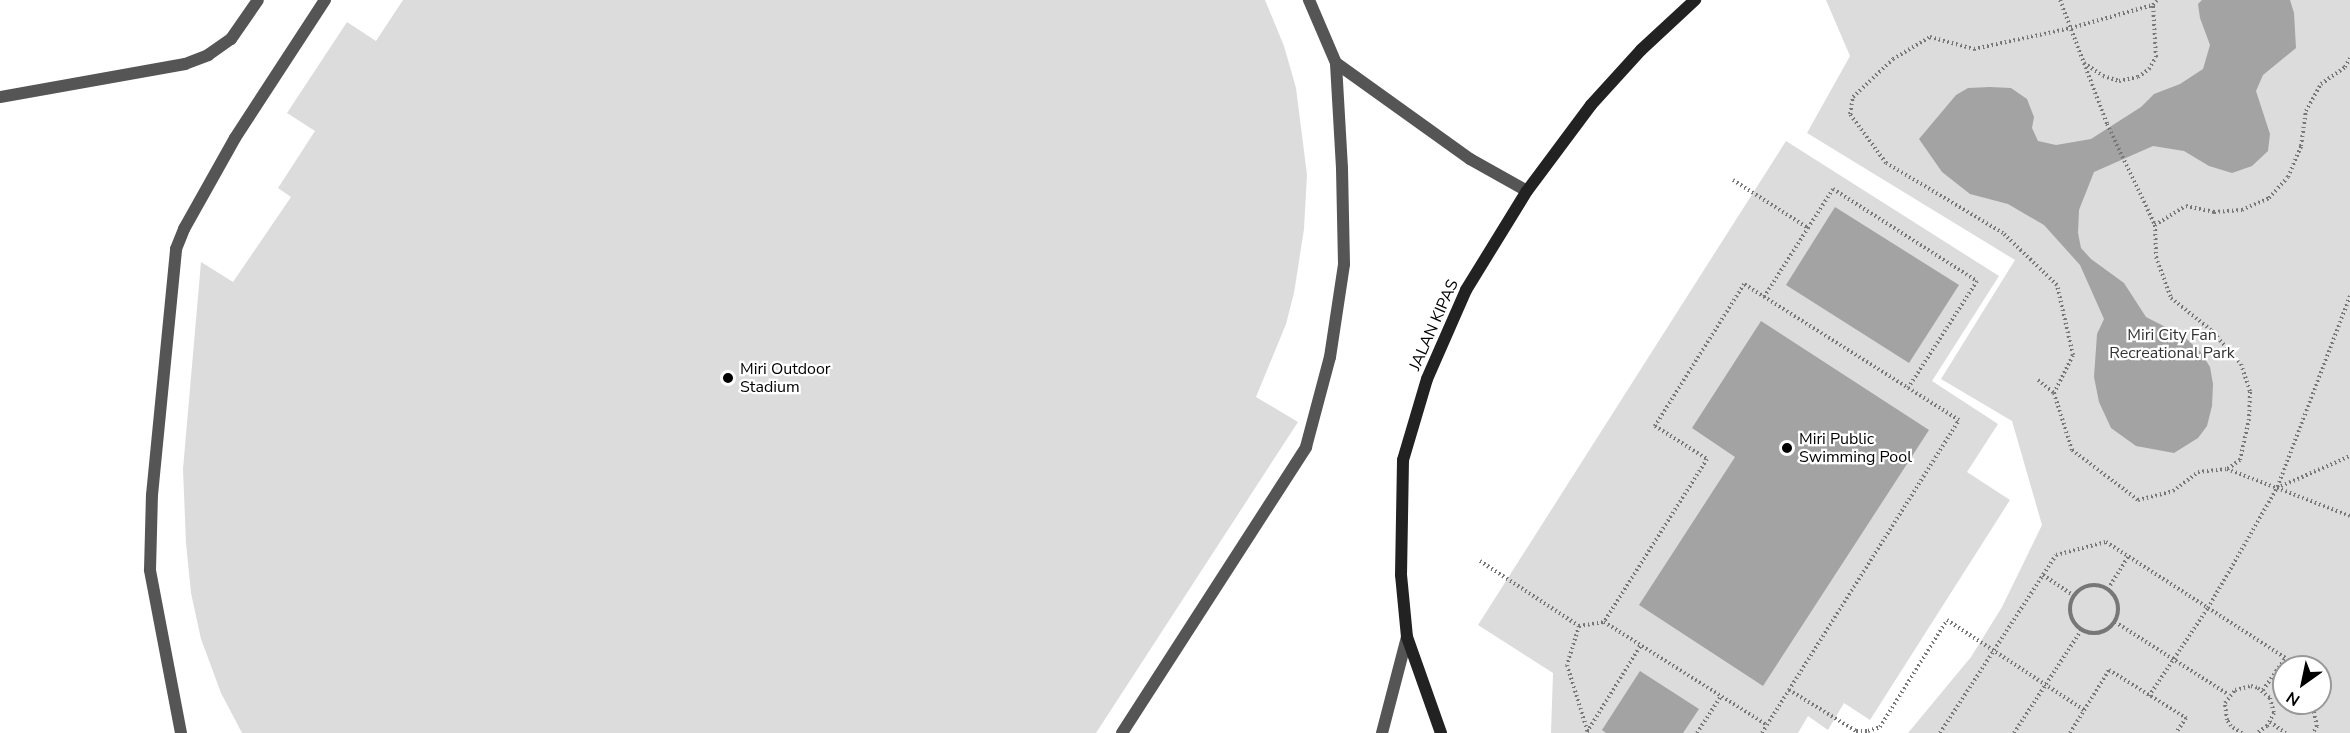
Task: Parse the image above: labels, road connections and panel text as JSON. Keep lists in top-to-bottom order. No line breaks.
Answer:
{"streets":{"main road":["JALAN KIPAS"]},"parks":["Miri City Fan Recreational Park"],"places":["Miri Outdoor Stadium","Miri Public Swimming Pool"],"north":"bottom left"}
